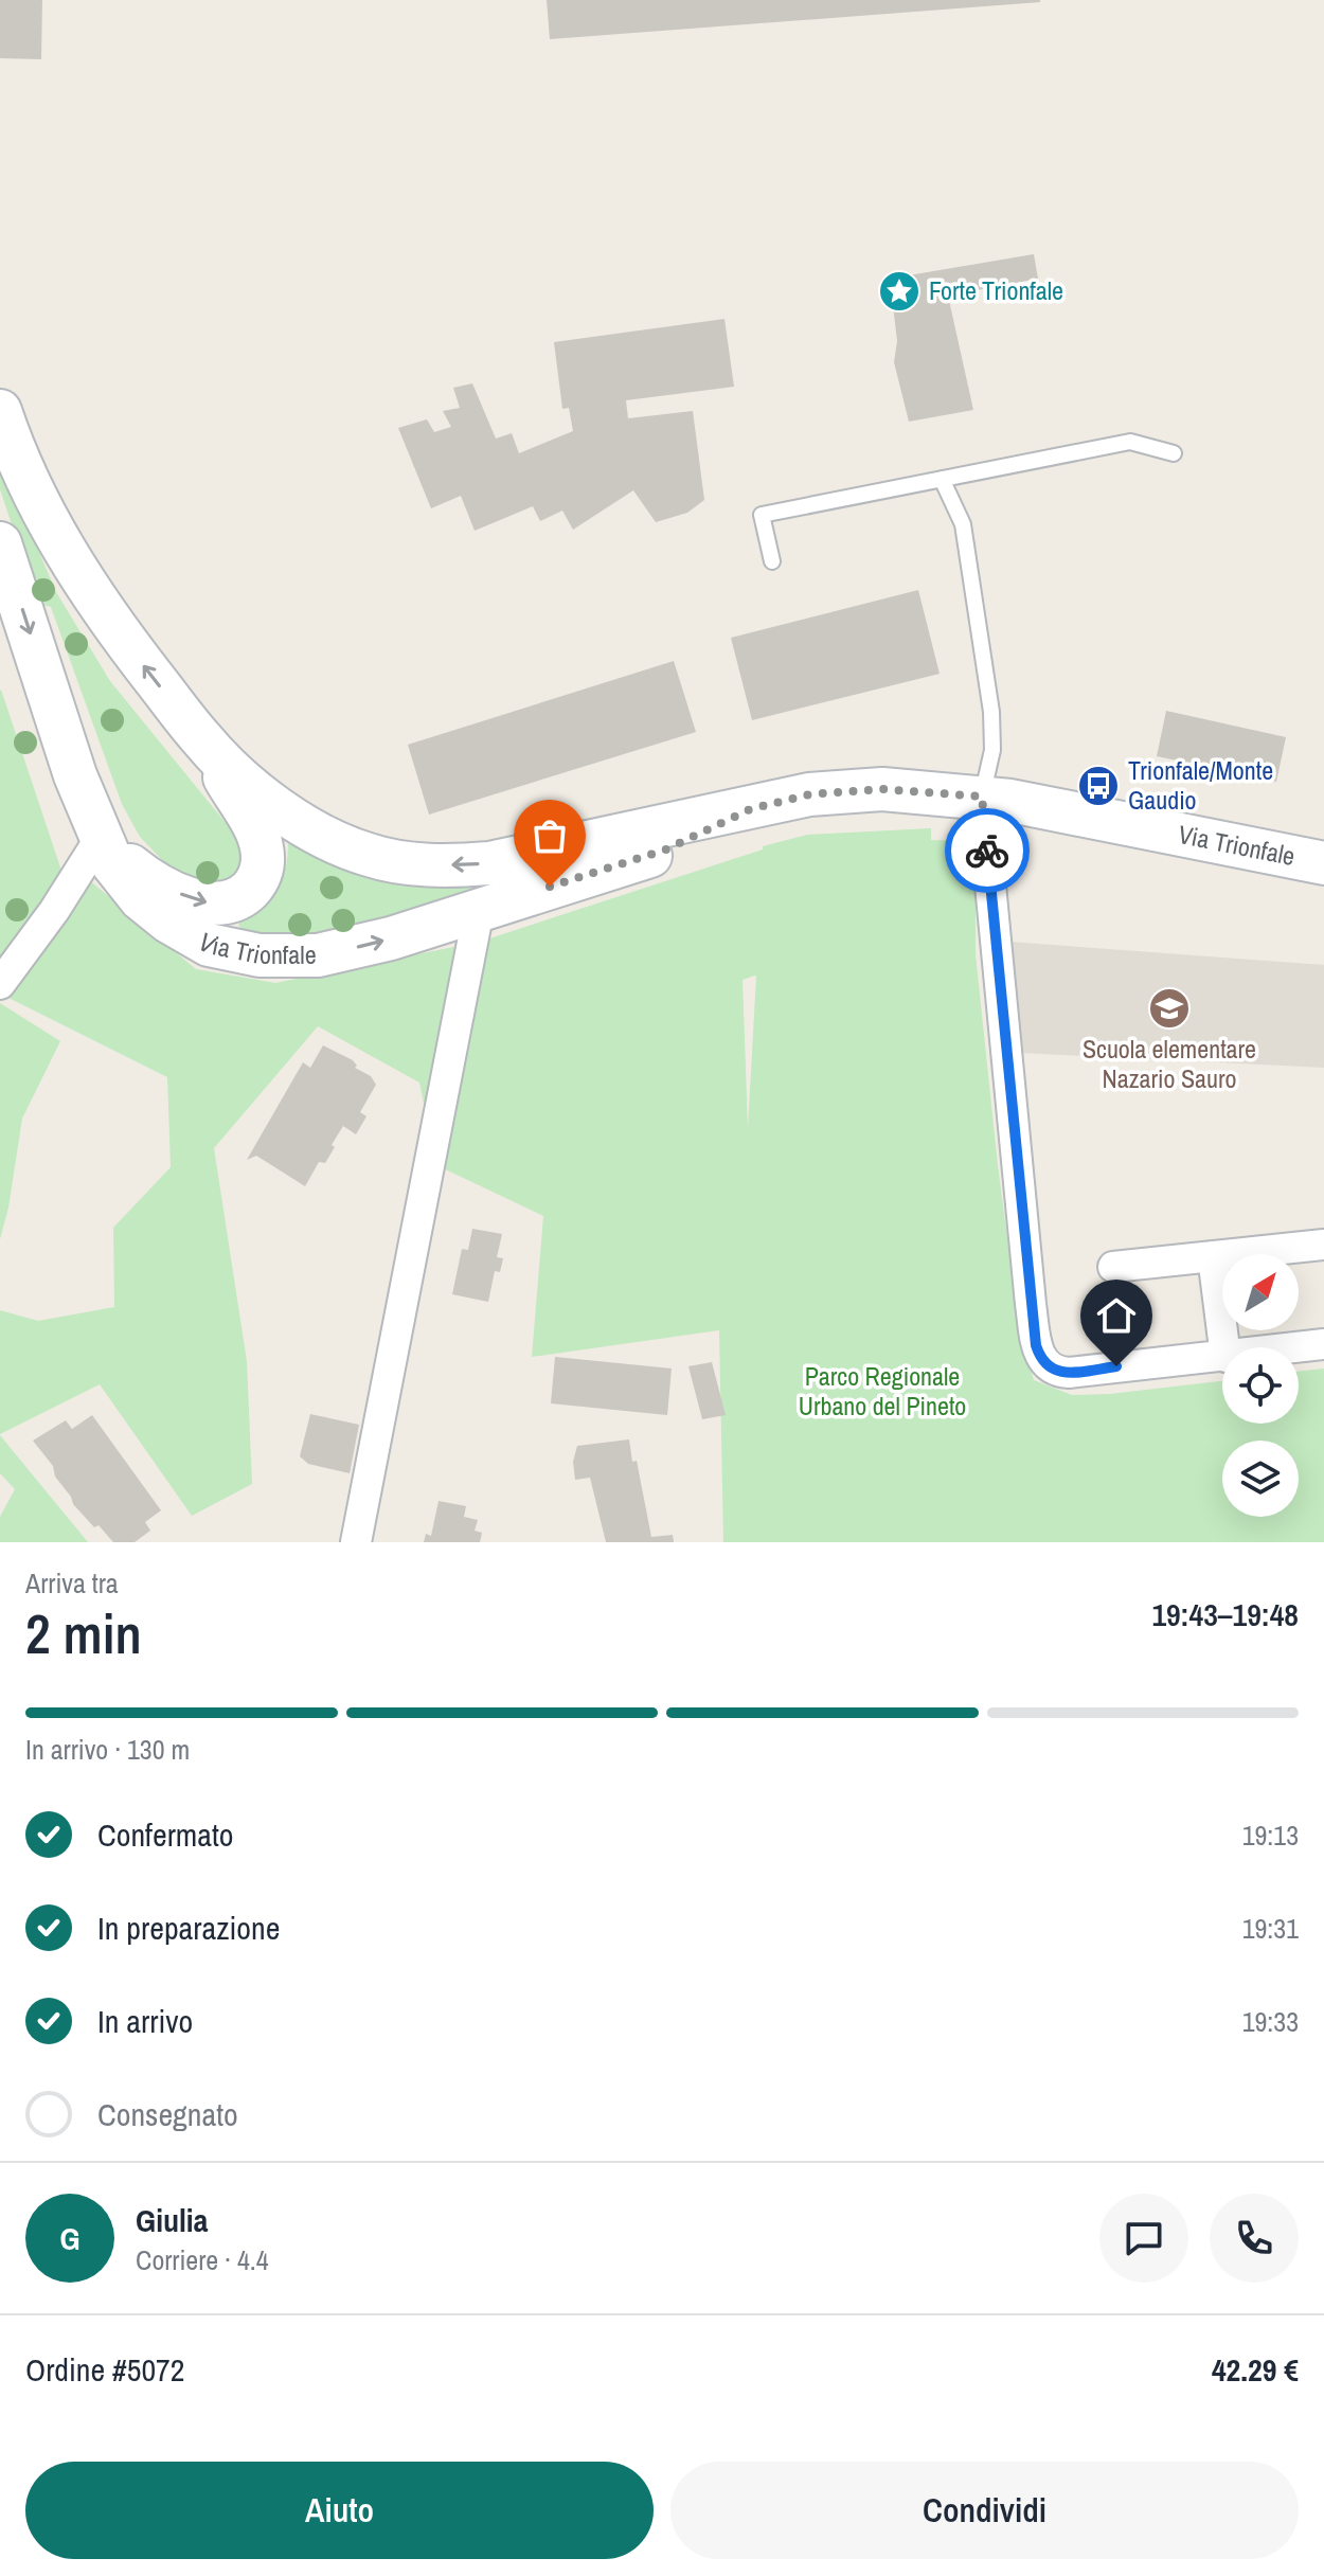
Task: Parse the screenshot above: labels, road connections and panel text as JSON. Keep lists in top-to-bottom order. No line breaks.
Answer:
{"streets":{"main road":["Via Trionfale"]},"parks":["Parco Regionale Urbano del Pineto"],"places":{"place":["Forte Trionfale"],"bus stop":["Trionfale/Monte Gaudio"],"school or university":["Scuola elementare Nazario Sauro"]},"north":"top right","page":{"heading":["2 min","Arriva tra","19:43–19:48"],"panel":["Giulia","Corriere · 4.4","Ordine #5072","42.29 €"],"bar":"In arrivo · 130 m","list":[["Confermato","19:13"],["In preparazione","19:31"],["In arrivo","19:33"],"Consegnato"],"round":"G","buttons":["Aiuto","Condividi"]}}
